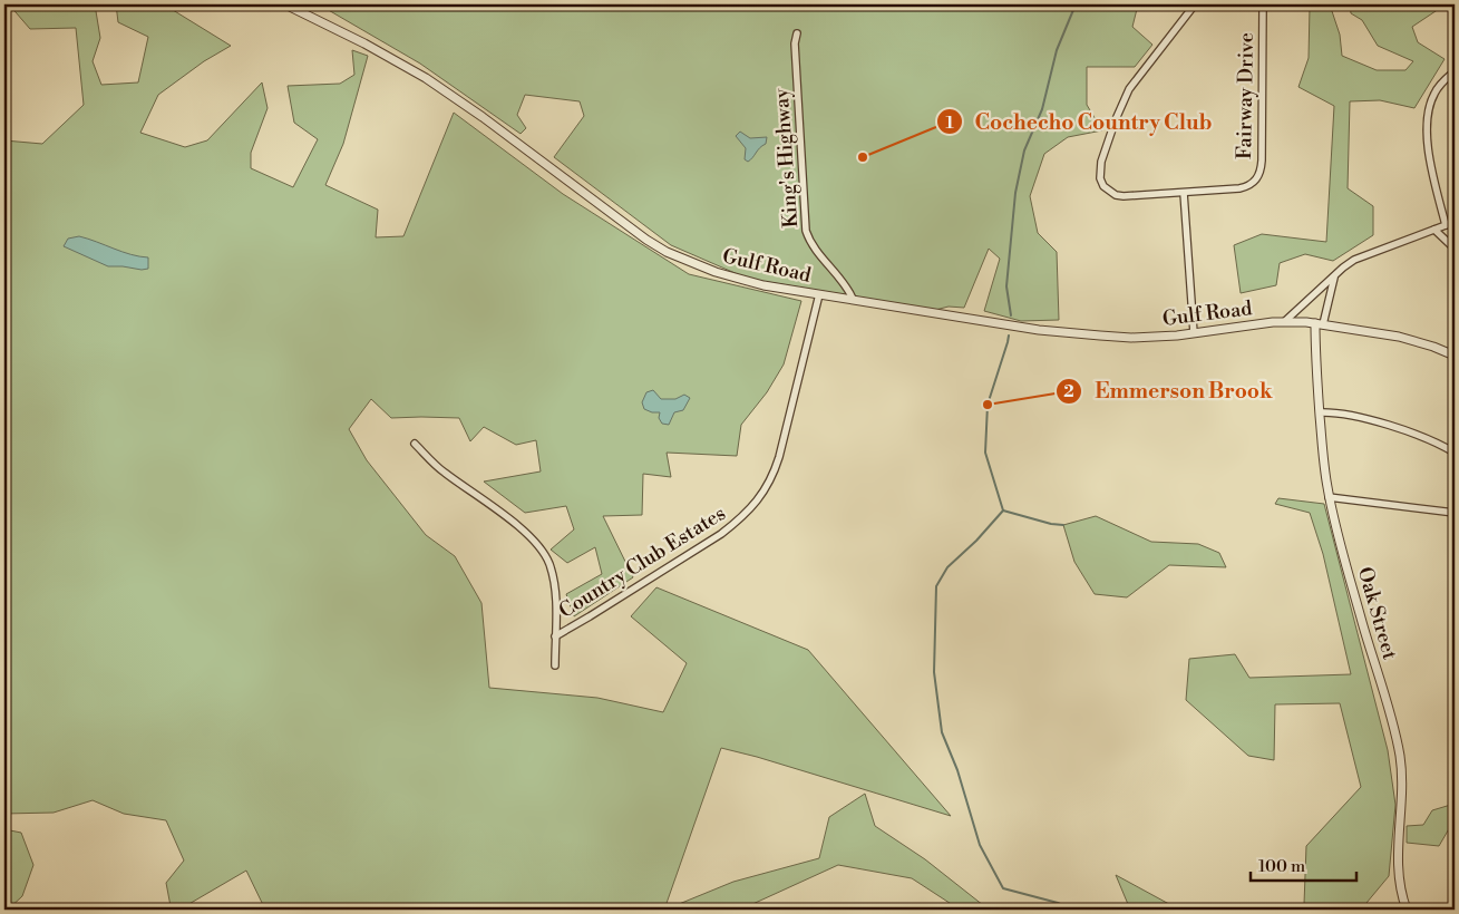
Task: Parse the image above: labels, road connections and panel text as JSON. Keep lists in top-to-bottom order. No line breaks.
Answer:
{"streets":{"street":["Fairway Drive","King's Highway","Gulf Road","Country Club Estates","Oak Street"]},"crossings":[["King's Highway","Gulf Road"],["Gulf Road","Country Club Estates"],["Gulf Road","Oak Street"]],"places":["Cochecho Country Club","Emmerson Brook"],"scale_bar":"100 m"}
